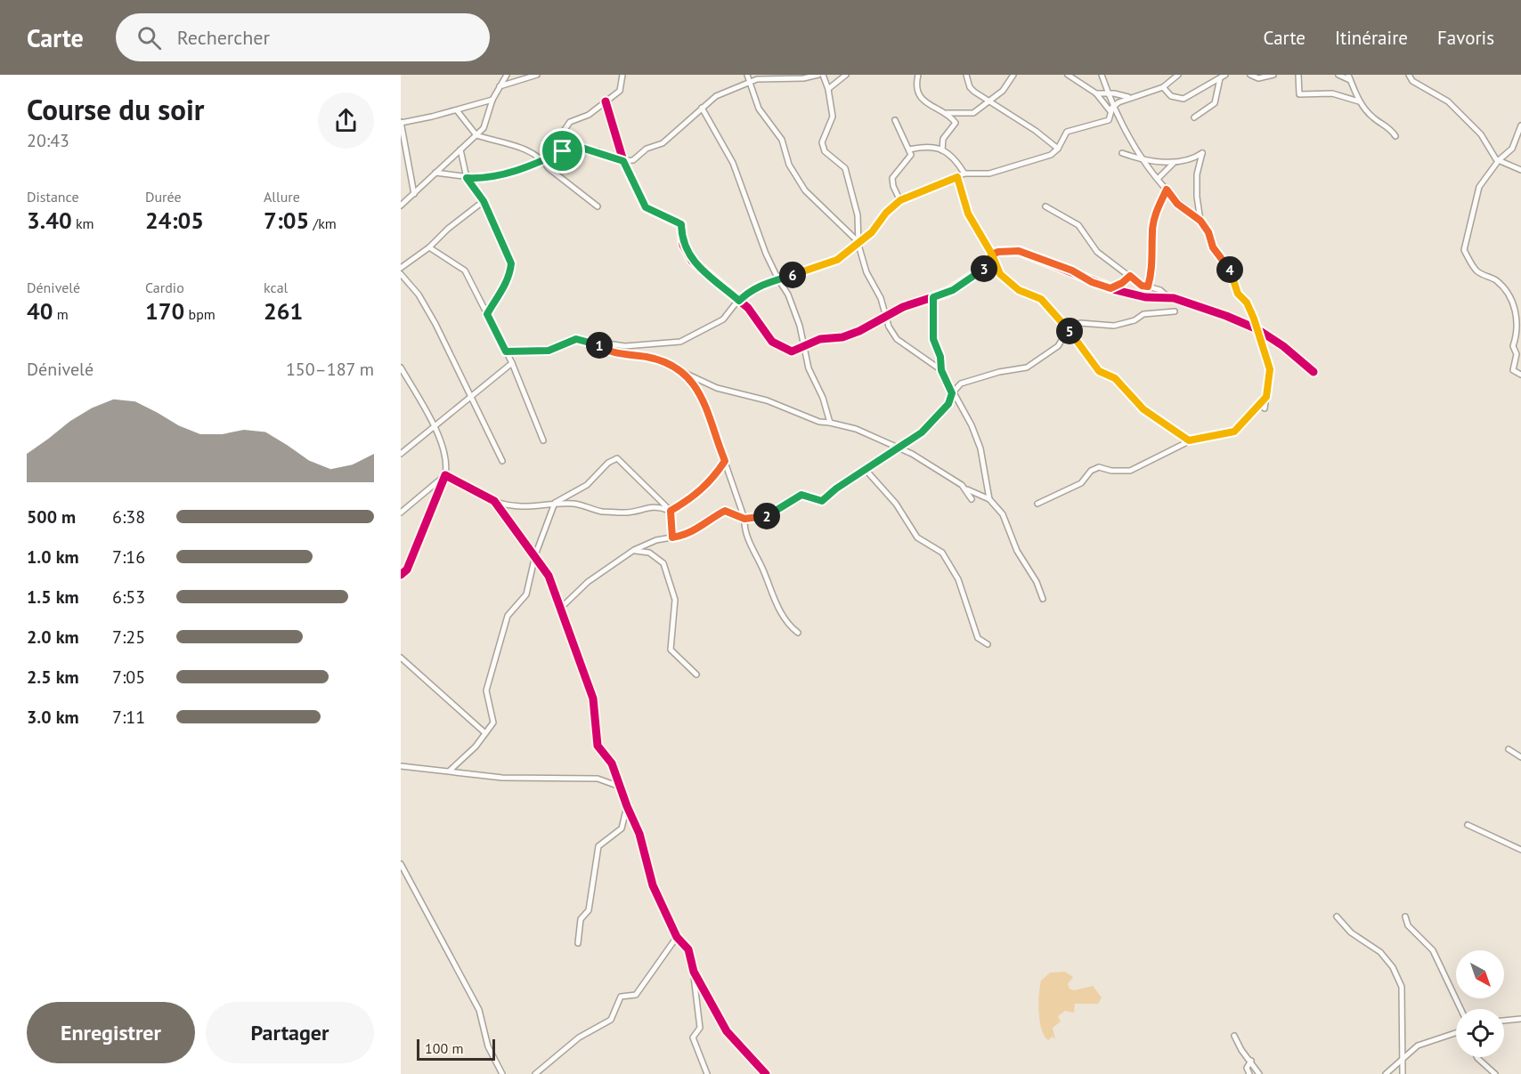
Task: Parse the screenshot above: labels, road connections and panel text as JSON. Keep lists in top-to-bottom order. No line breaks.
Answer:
{"scale_bar":"100 m","north":"bottom right","page":{"header":"Carte","search":"Rechercher","nav":["Carte","Itinéraire","Favoris"],"heading":["Course du soir","20:43"],"stats":[["Distance","3.40 km"],["Durée","24:05"],["Allure","7:05 /km"],["Dénivelé","40 m"],["Cardio","170 bpm"],["kcal","261"]],"pins":["3","4","6","5","1","2"],"chart":["Dénivelé","150–187 m"],"list":[{"name":"500 m","note":"6:38"},{"name":"1.0 km","note":"7:16"},{"name":"1.5 km","note":"6:53"},{"name":"2.0 km","note":"7:25"},{"name":"2.5 km","note":"7:05"},{"name":"3.0 km","note":"7:11"}],"buttons":["Enregistrer","Partager"],"scale":"100 m"}}
